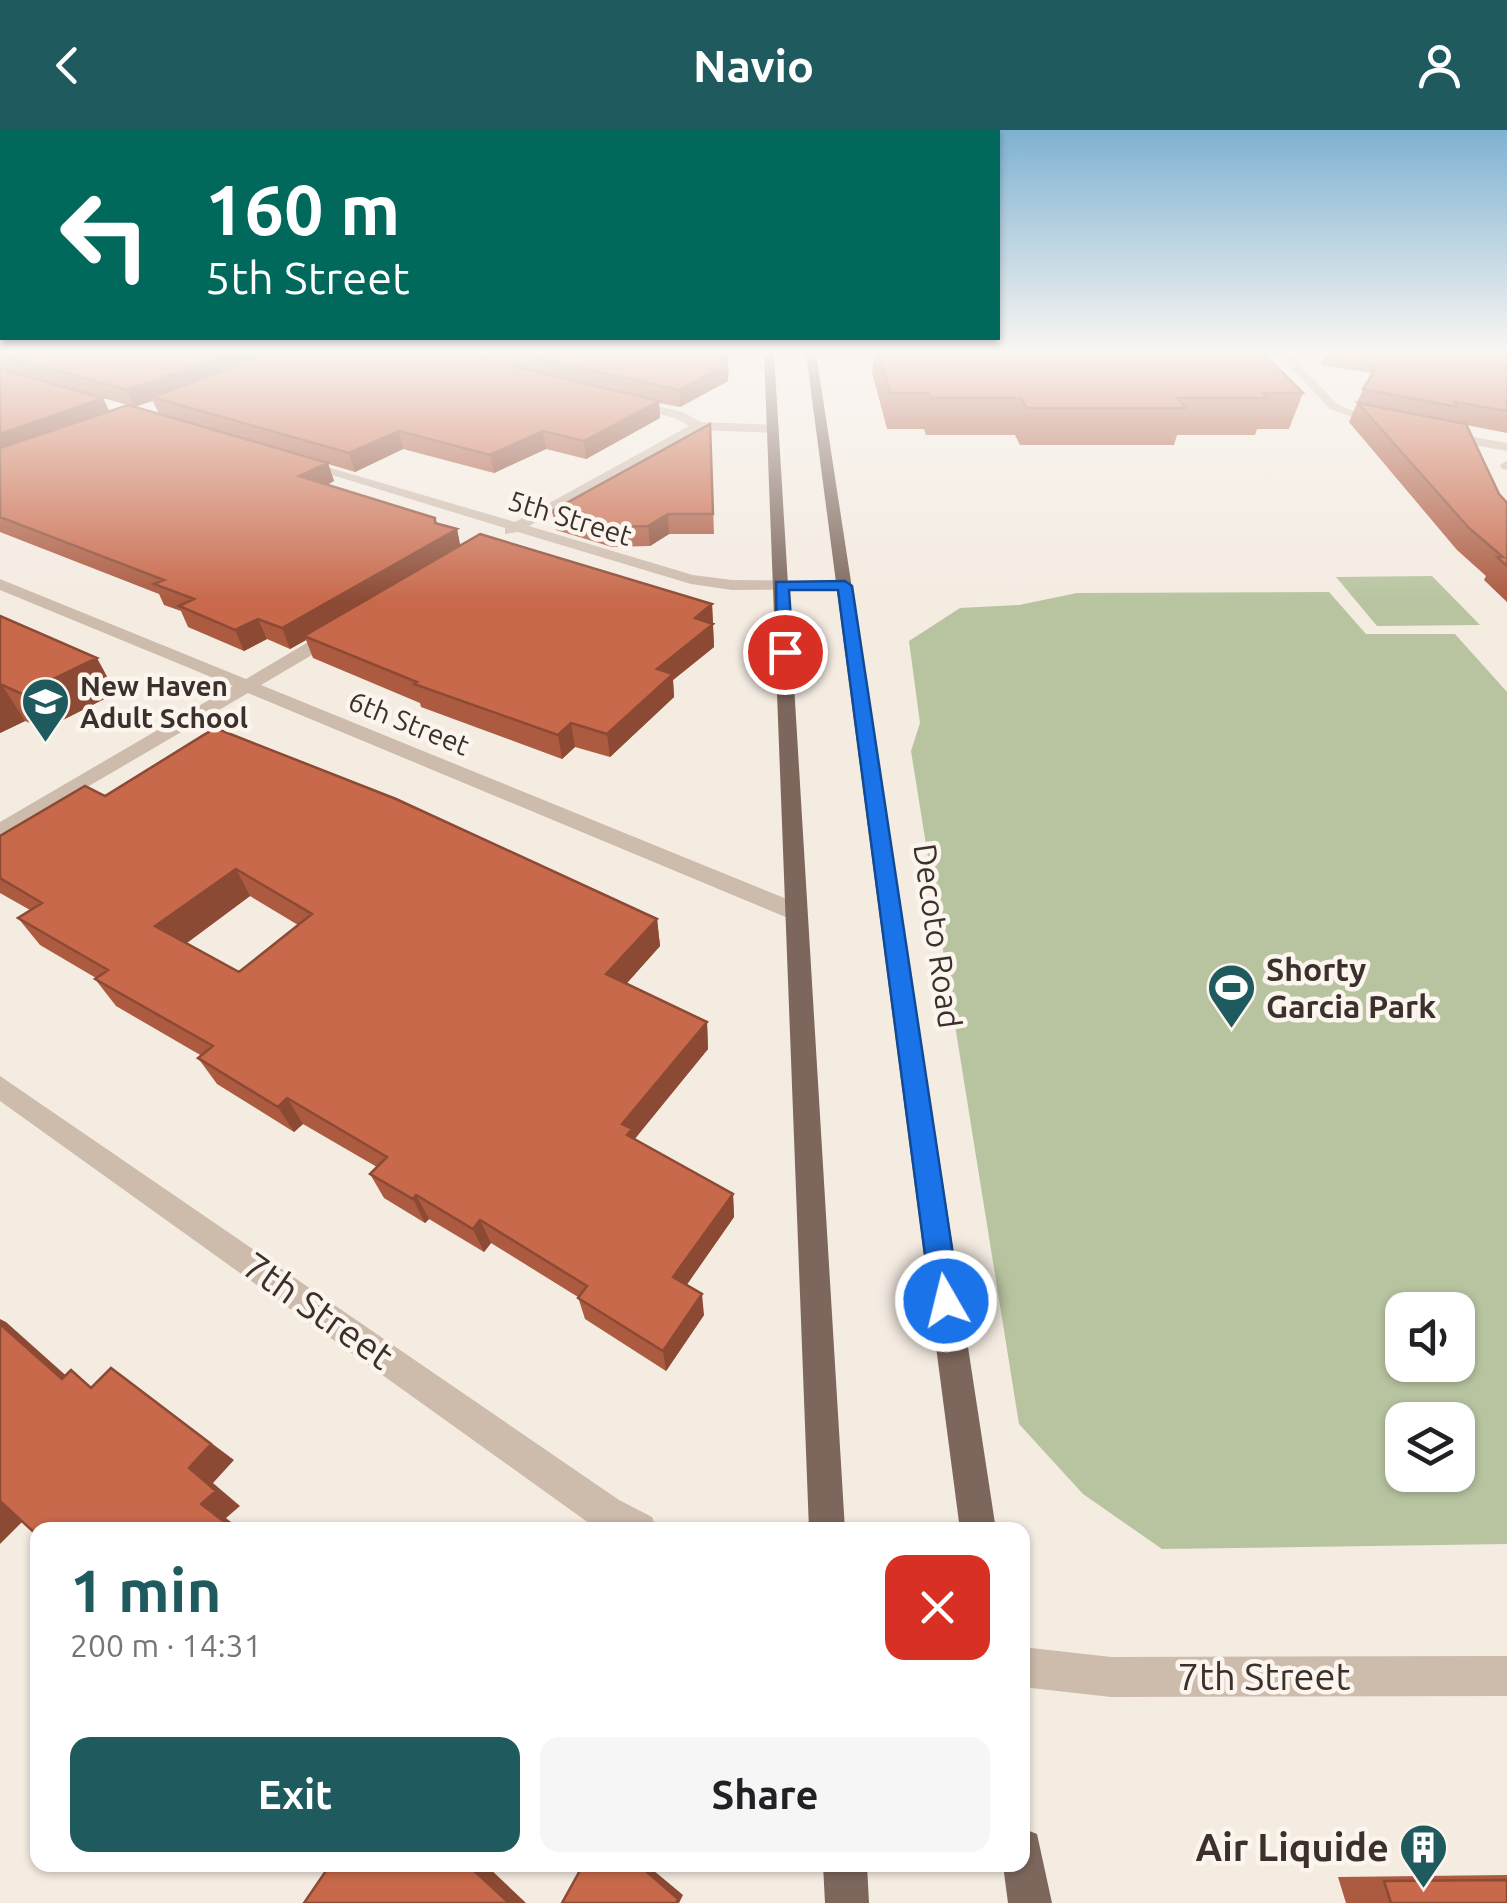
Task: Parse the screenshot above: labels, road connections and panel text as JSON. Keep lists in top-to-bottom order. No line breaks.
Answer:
{"streets":{"main road":["Decoto Road"],"street":["5th Street","6th Street","7th Street"]},"crossings":[["5th Street","Decoto Road"]],"places":{"school or university":["New Haven Adult School"],"sports":["Shorty Garcia Park"],"building":["Air Liquide"]},"page":{"header":"Navio","turn":["160 m","5th Street"],"heading":["1 min","200 m · 14:31"],"buttons":["Exit","Share"]}}
